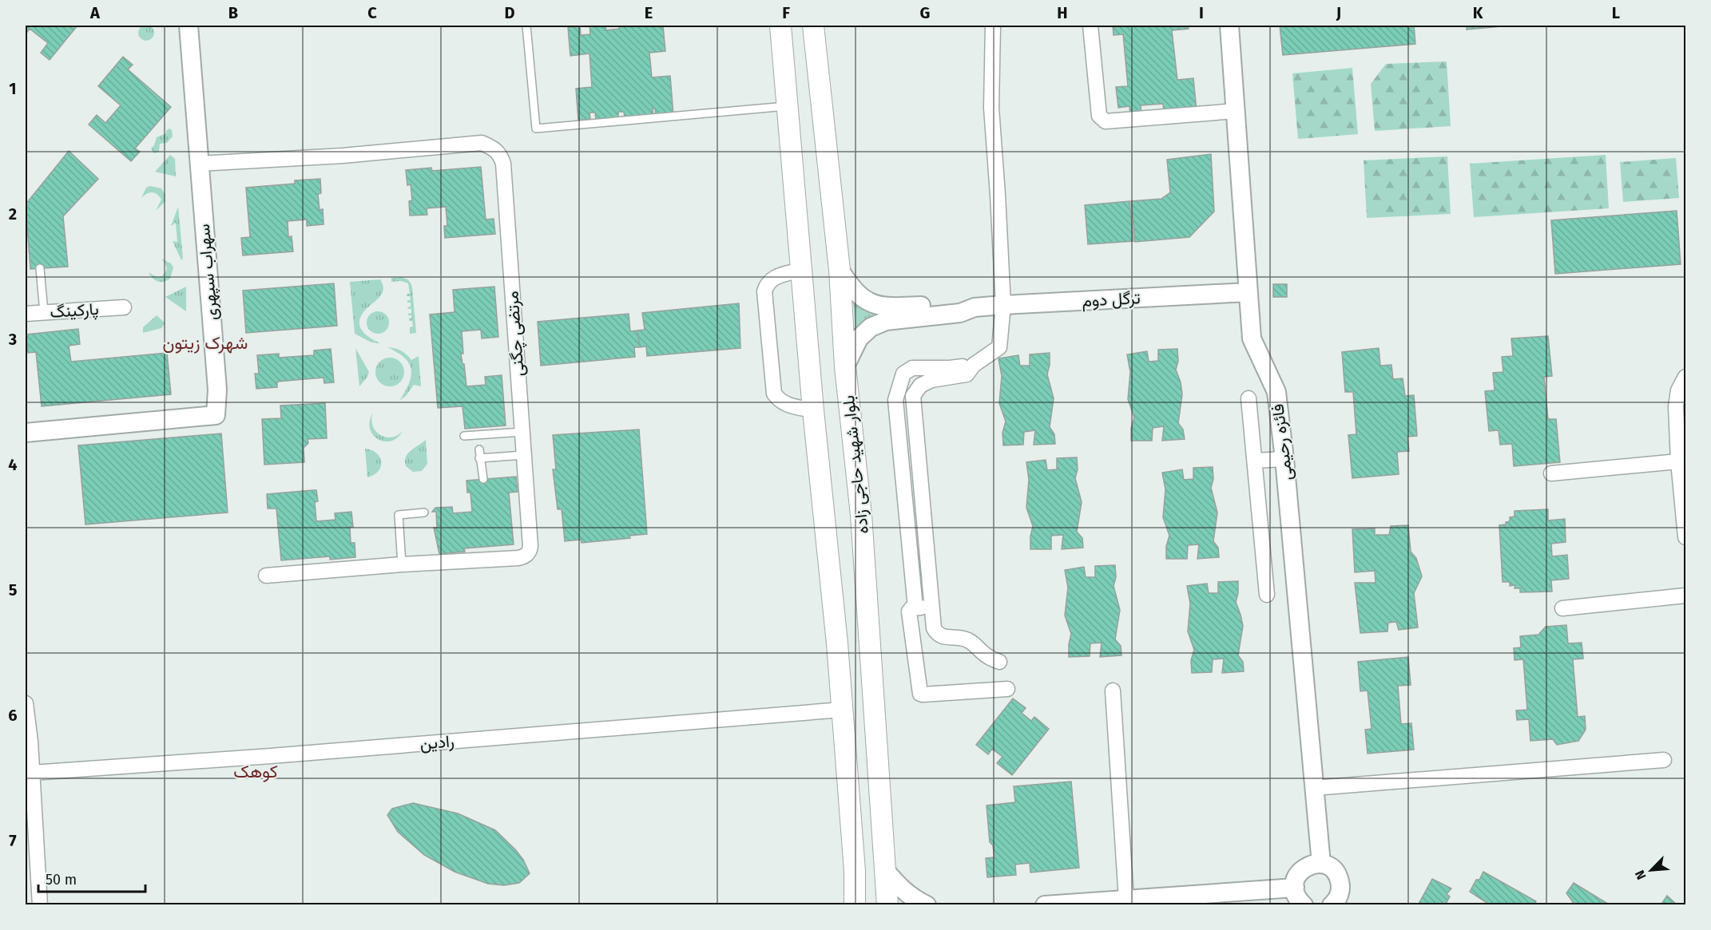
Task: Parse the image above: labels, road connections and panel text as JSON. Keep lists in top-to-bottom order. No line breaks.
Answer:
{"streets":{"main road":["بلوار شهید حاجی زاده"],"street":["سهراب سپهری","ترگل دوم","پارکینگ","مرتضی چگنی","فائزه رحیمی","رادین"]},"crossings":[["سهراب سپهری","مرتضی چگنی"],["ترگل دوم","فائزه رحیمی"],["ترگل دوم","بلوار شهید حاجی زاده"]],"districts":["شهرک زیتون","کوهک"],"scale_bar":"50 m","north":"bottom left","grid":{"columns":["A","B","C","D","E","F","G","H","I","J","K","L"],"rows":["1","2","3","4","5","6","7"]}}
